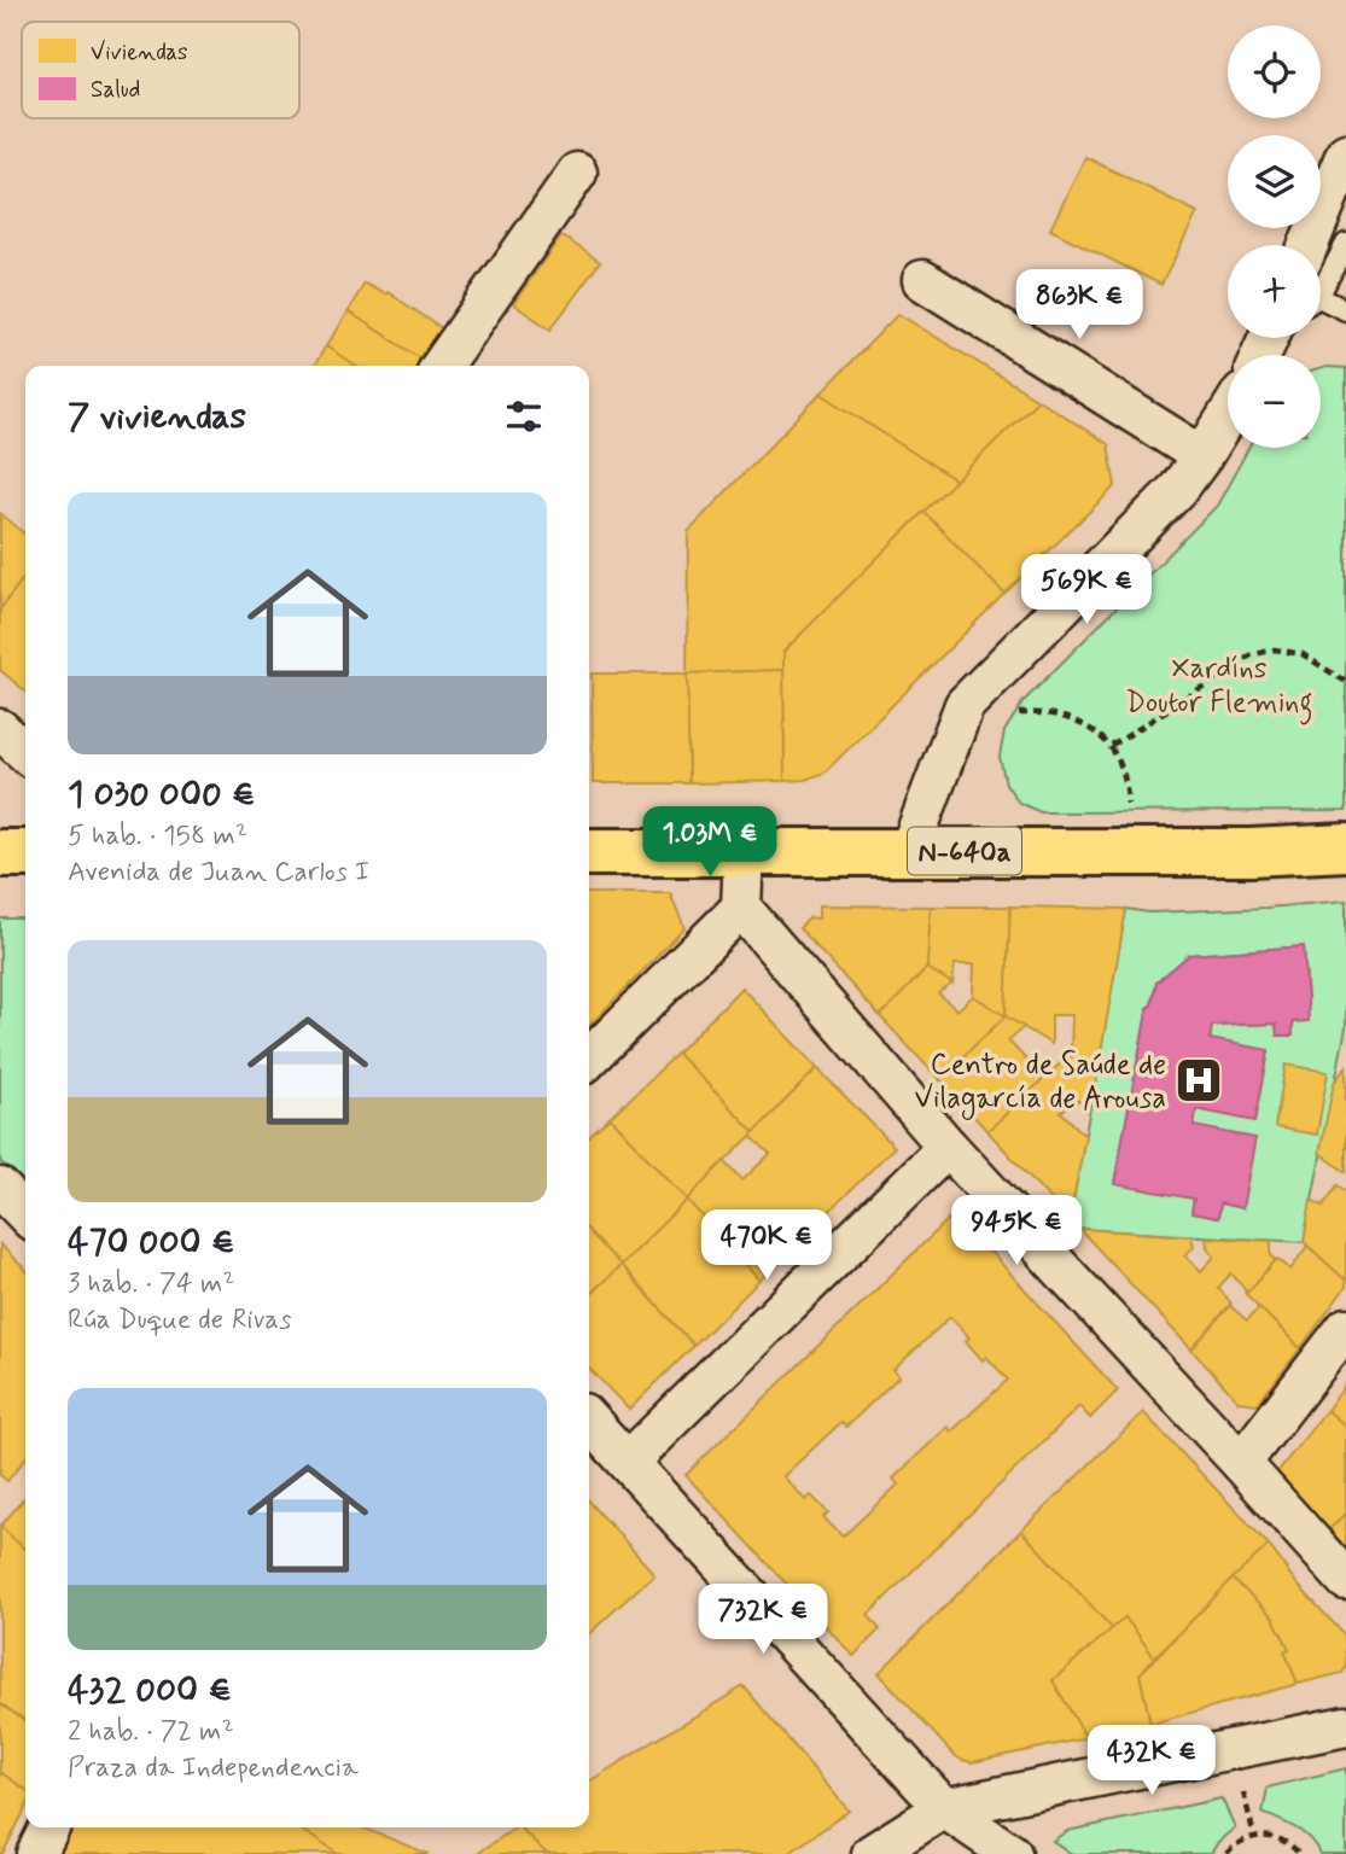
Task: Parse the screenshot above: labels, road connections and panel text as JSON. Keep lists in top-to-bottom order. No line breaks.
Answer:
{"streets":{"main road":["N-640a"]},"parks":["Xardíns Doutor Fleming"],"places":{"hospital":["Centro de Saúde de Vilagarcía de Arousa"]},"legend":["Viviendas","Salud"],"page":{"map_buttons":["+","−"],"price":["863K €","569K €","1.03M €","945K €","470K €","732K €","432K €"],"heading":"7 viviendas","list":[{"name":"1 030 000 €","note":"5 hab. · 158 m² · Avenida de Juan Carlos I"},{"name":"470 000 €","note":"3 hab. · 74 m² · Rúa Duque de Rivas"},{"name":"432 000 €","note":"2 hab. · 72 m² · Praza da Independencia"}]}}
